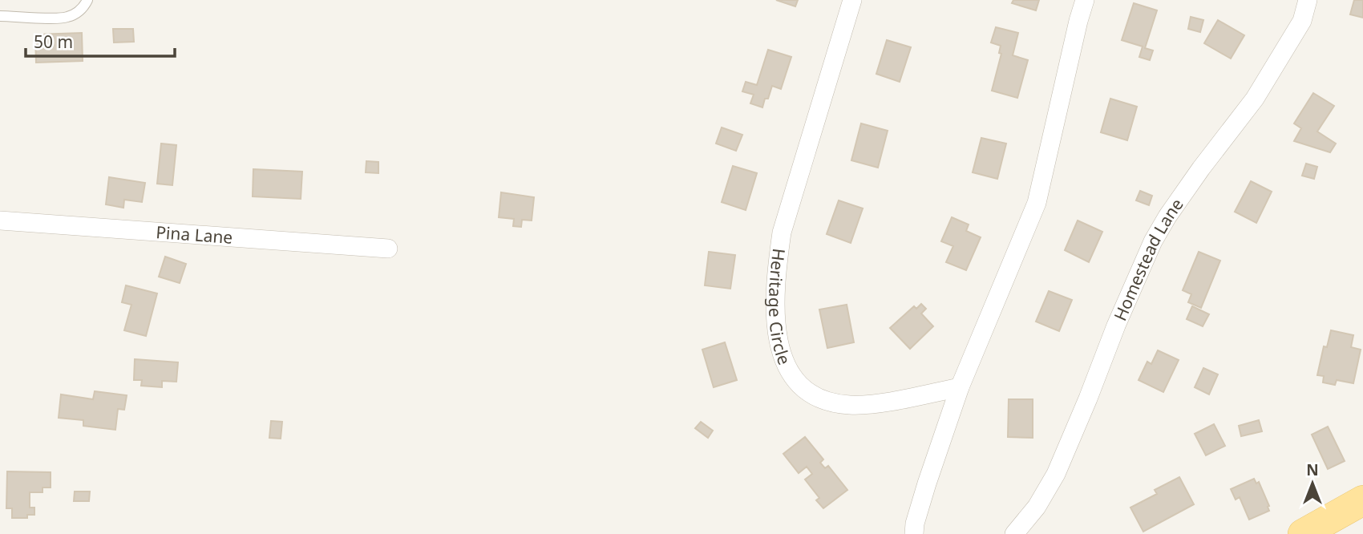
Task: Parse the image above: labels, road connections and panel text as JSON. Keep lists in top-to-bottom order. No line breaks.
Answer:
{"streets":{"street":["Pina Lane","Homestead Lane","Heritage Circle"]},"scale_bar":"50 m","north":"top"}
